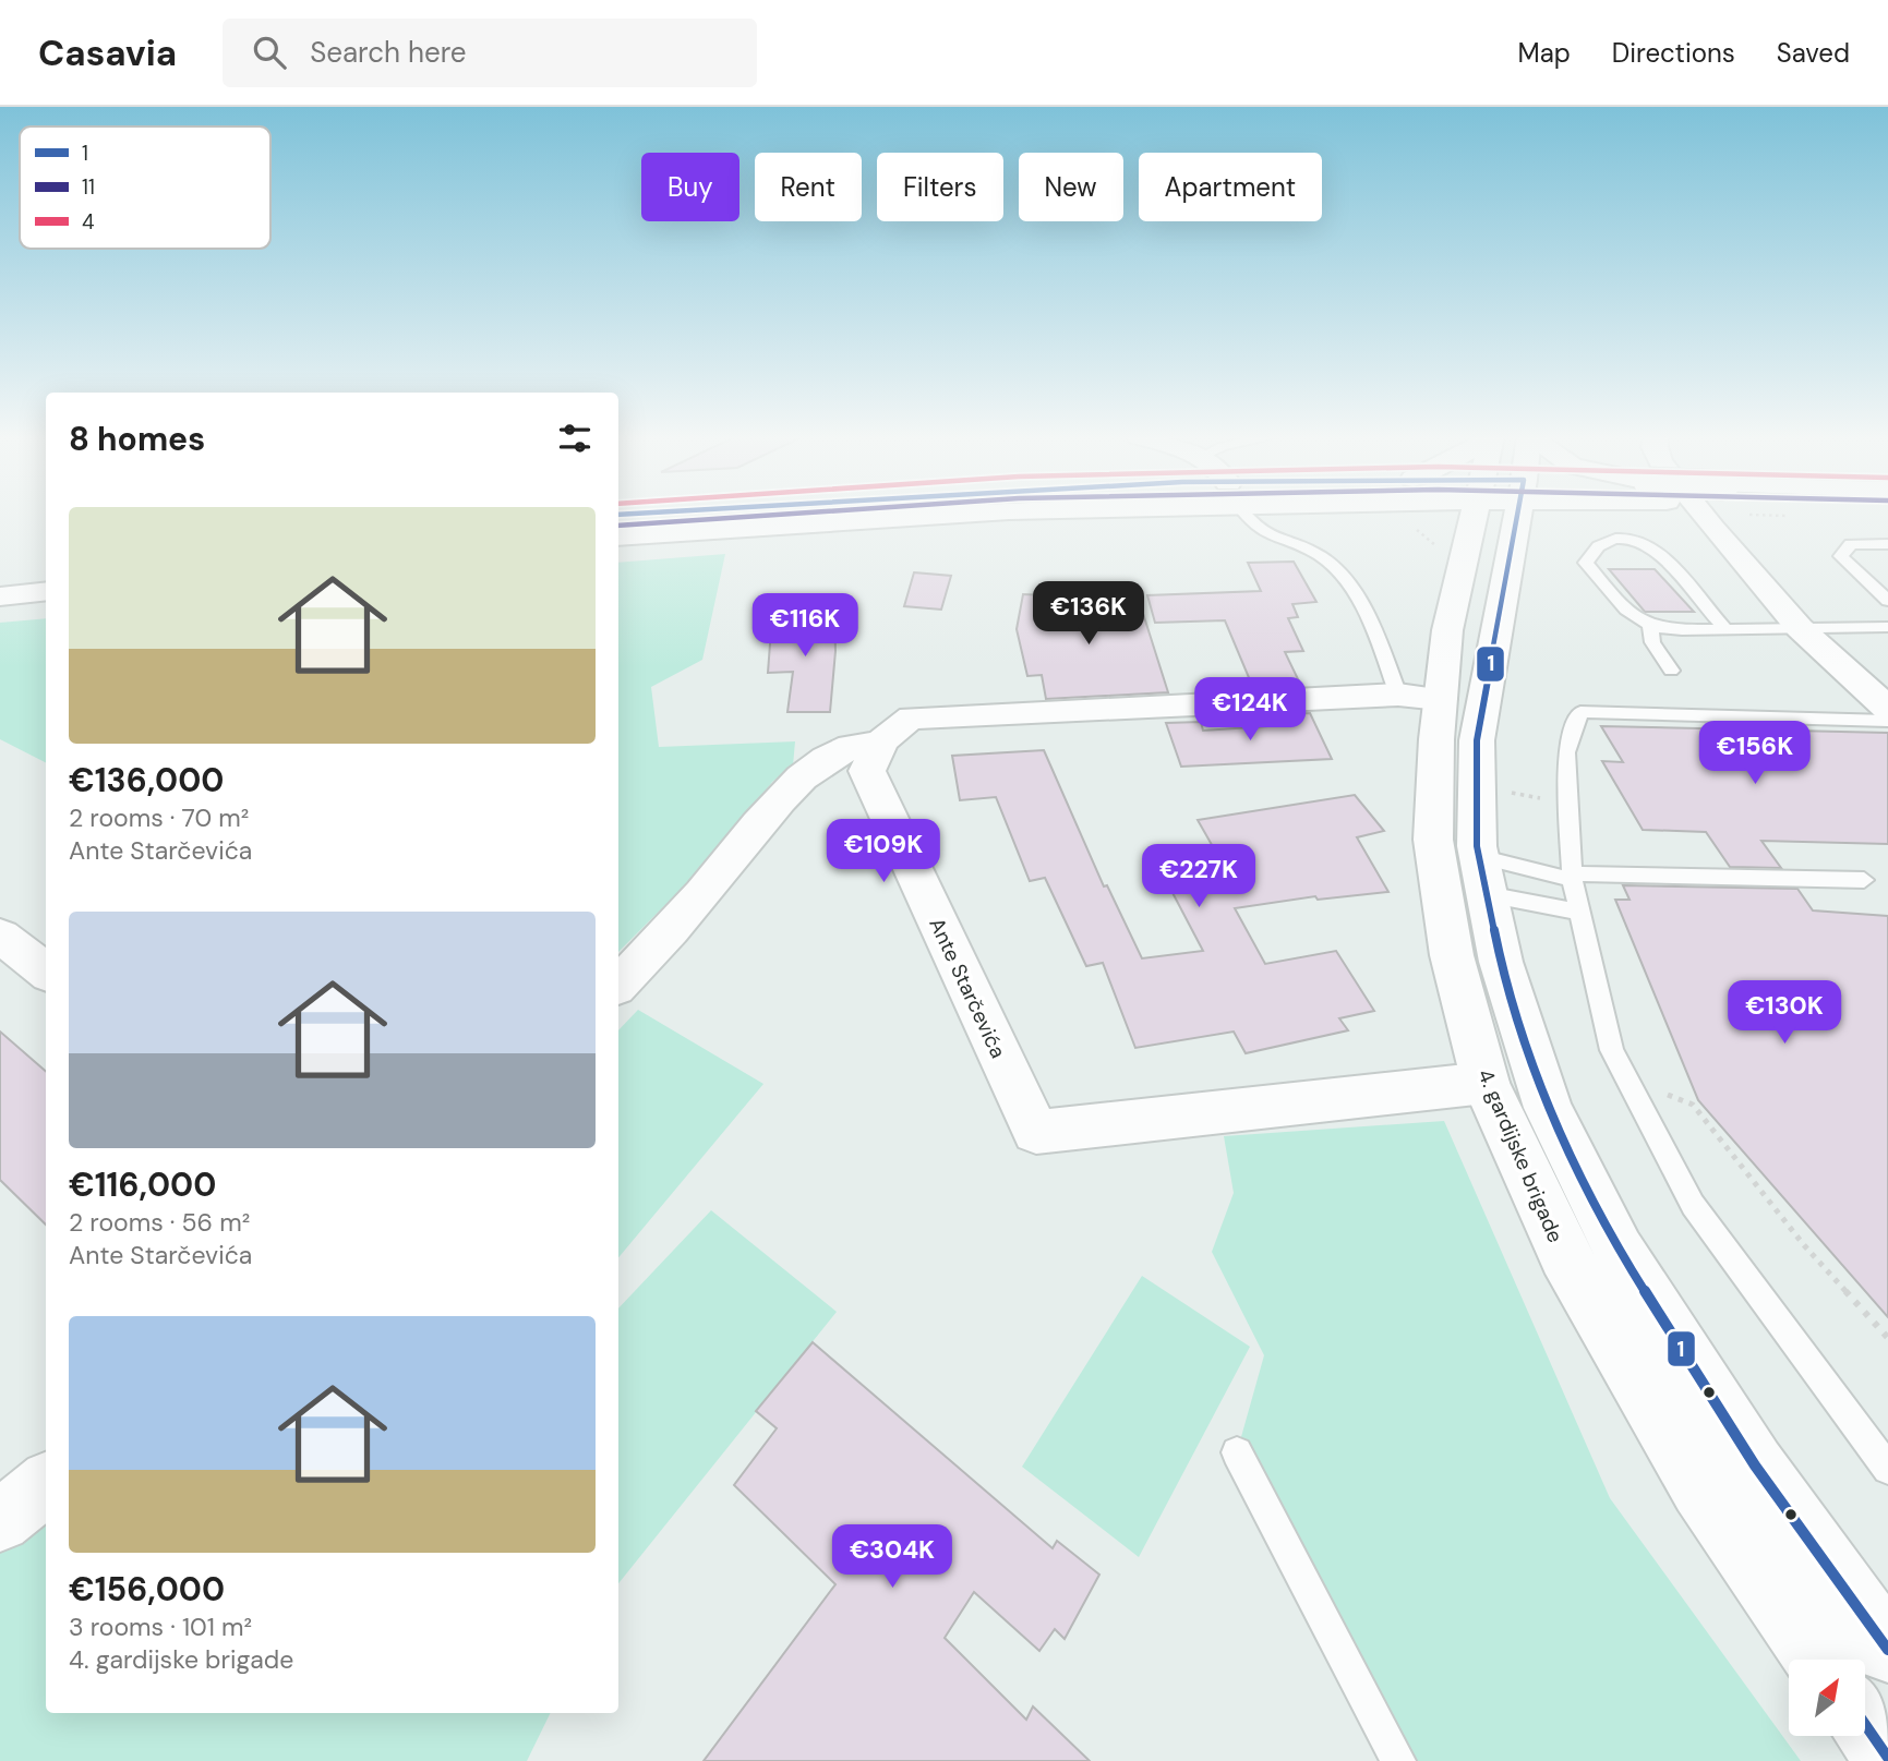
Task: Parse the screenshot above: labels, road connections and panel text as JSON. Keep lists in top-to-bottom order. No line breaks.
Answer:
{"streets":{"main road":["Ante Starčevića","4. gardijske brigade"]},"crossings":[["Ante Starčevića","4. gardijske brigade"]],"lines":["transit line 1","transit line 11"],"legend":["1","11","4"],"north":"top right","page":{"header":"Casavia","search":"Search here","nav":["Map","Directions","Saved"],"chip":["Buy","Rent","Filters","New","Apartment"],"heading":"8 homes","list":[{"name":"€136,000","note":"2 rooms · 70 m² · Ante Starčevića"},{"name":"€116,000","note":"2 rooms · 56 m² · Ante Starčevića"},{"name":"€156,000","note":"3 rooms · 101 m² · 4. gardijske brigade"}],"price":["€136K","€116K","€124K","€156K","€109K","€227K","€130K","€304K"]}}
